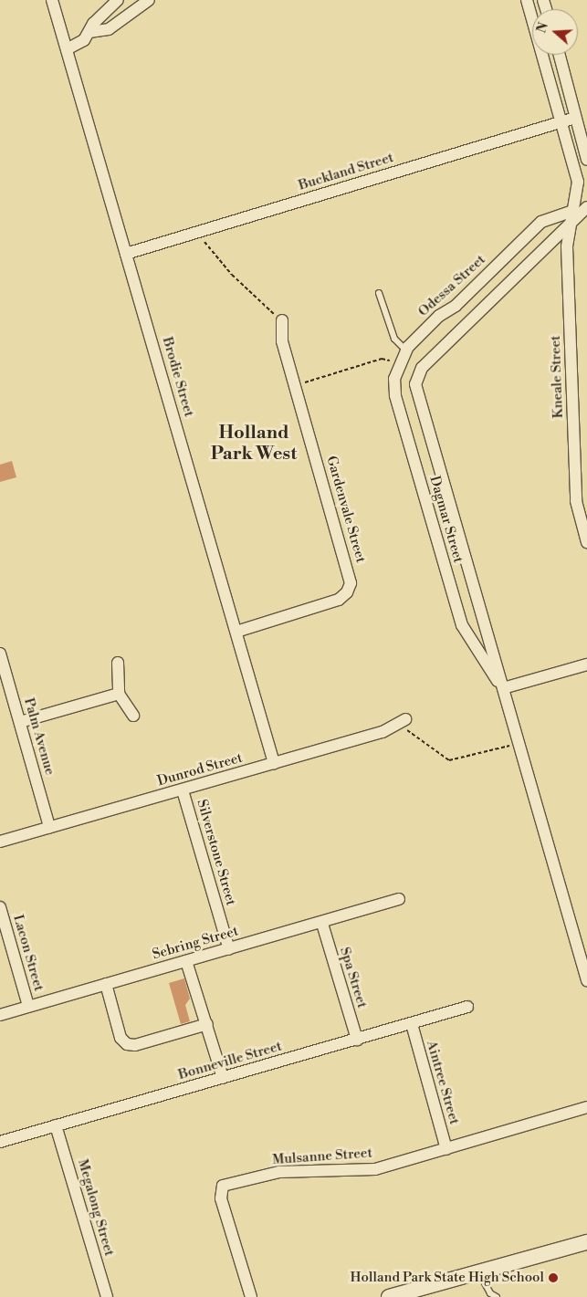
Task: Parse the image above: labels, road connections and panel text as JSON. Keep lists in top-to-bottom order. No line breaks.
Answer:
{"streets":{"street":["Buckland Street","Odessa Street","Brodie Street","Kneale Street","Gardenvale Street","Dagmar Street","Palm Avenue","Dunrod Street","Silverstone Street","Sebring Street","Lacon Street","Spa Street","Bonneville Street","Aintree Street","Mulsanne Street","Megalong Street"]},"crossings":[["Buckland Street","Brodie Street"],["Buckland Street","Kneale Street"],["Odessa Street","Kneale Street"],["Odessa Street","Dagmar Street"],["Brodie Street","Gardenvale Street"],["Brodie Street","Dunrod Street"],["Kneale Street","Dagmar Street"],["Palm Avenue","Dunrod Street"],["Dunrod Street","Silverstone Street"],["Silverstone Street","Sebring Street"],["Sebring Street","Lacon Street"],["Sebring Street","Spa Street"],["Spa Street","Bonneville Street"],["Bonneville Street","Aintree Street"],["Bonneville Street","Megalong Street"],["Aintree Street","Mulsanne Street"]],"districts":["Holland Park West"],"places":["Holland Park State High School"],"north":"left"}
